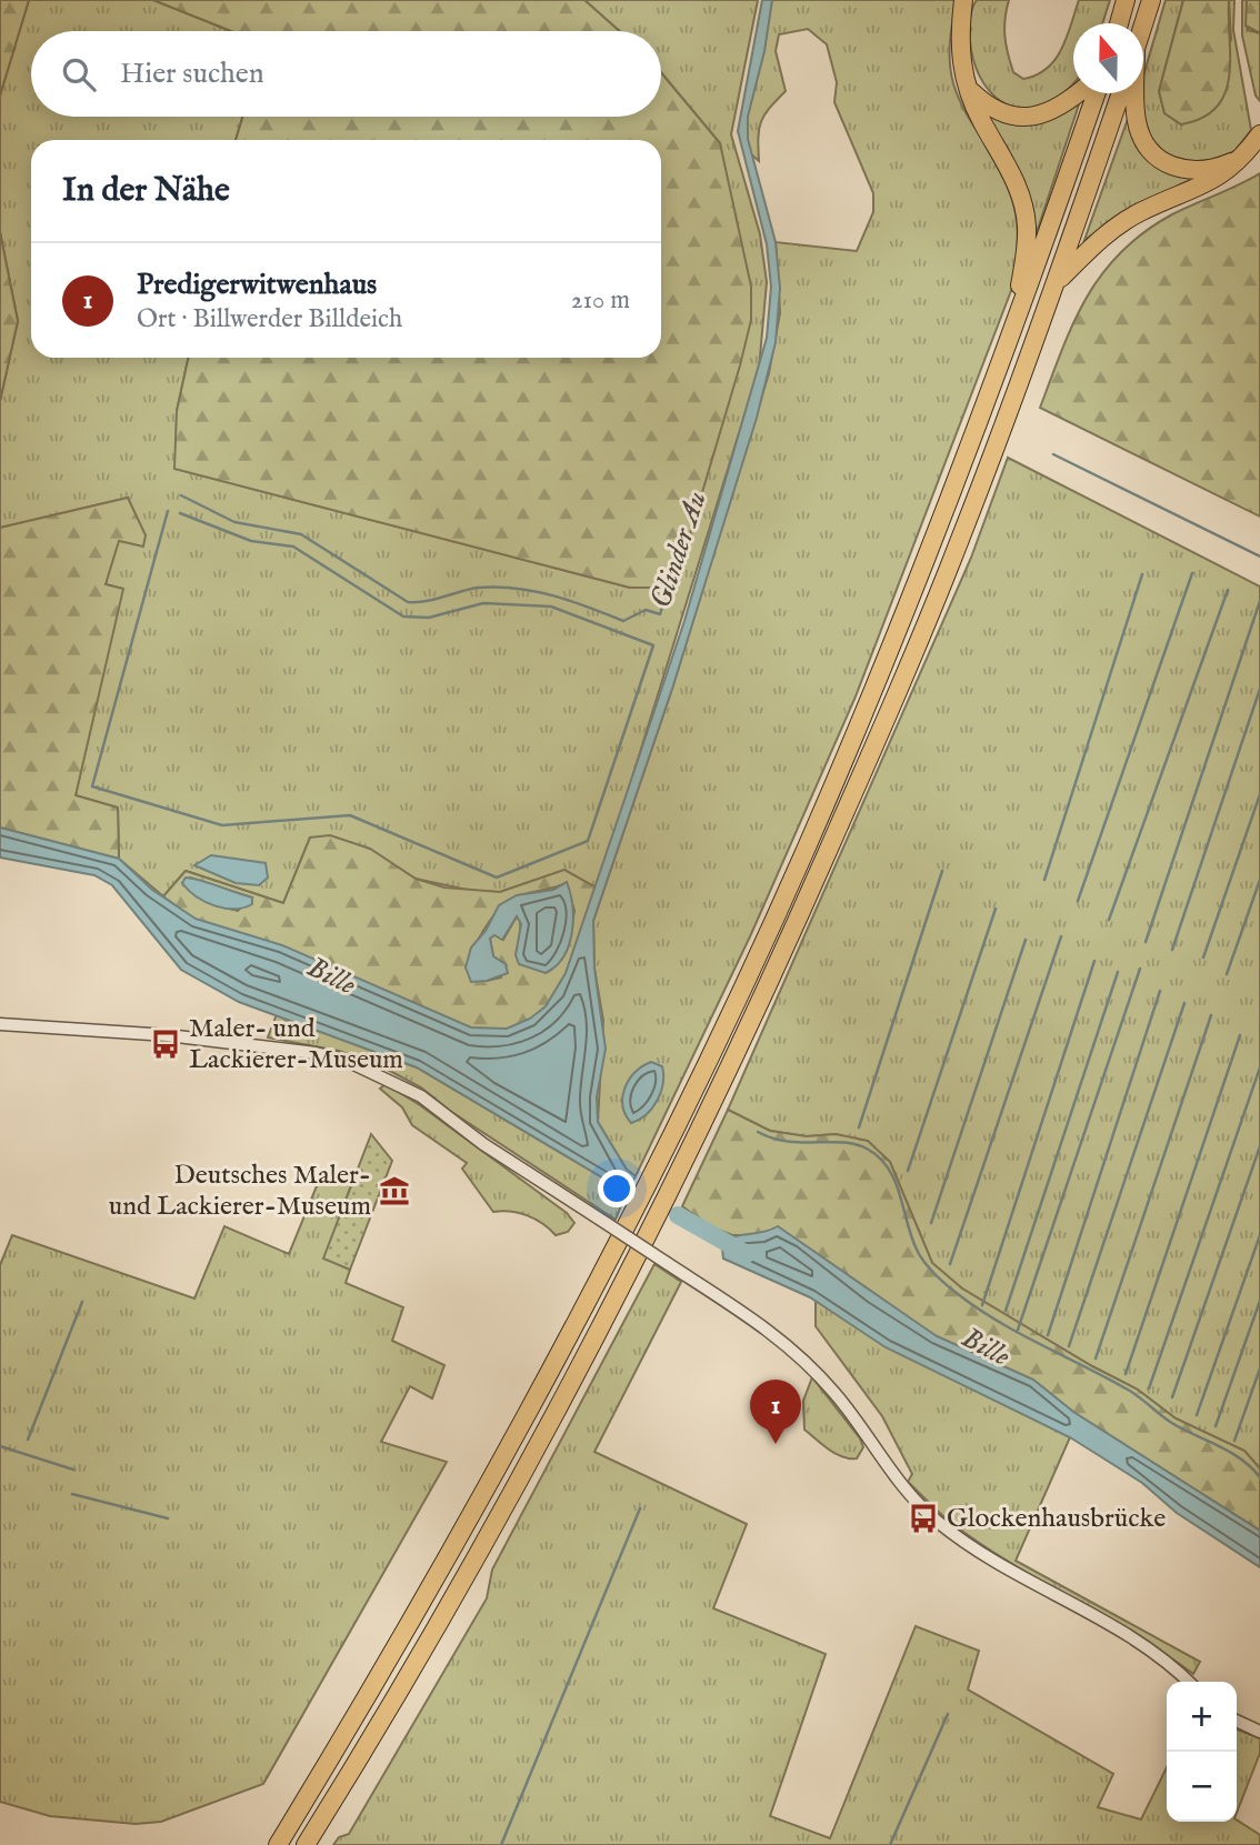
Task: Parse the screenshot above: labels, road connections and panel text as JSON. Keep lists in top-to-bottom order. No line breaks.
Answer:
{"water":["Glinder Au","Bille"],"places":{"bus stop":["Maler- und Lackierer-Museum","Glockenhausbrücke"],"museum":["Deutsches Maler- und Lackierer-Museum"]},"north":"top","page":{"search":"Hier suchen","heading":"In der Nähe","list":[{"mark":"1","name":"Predigerwitwenhaus","note":"Ort · Billwerder Billdeich","value":"210 m"}],"pins":"1","map_buttons":["+","−"]}}
